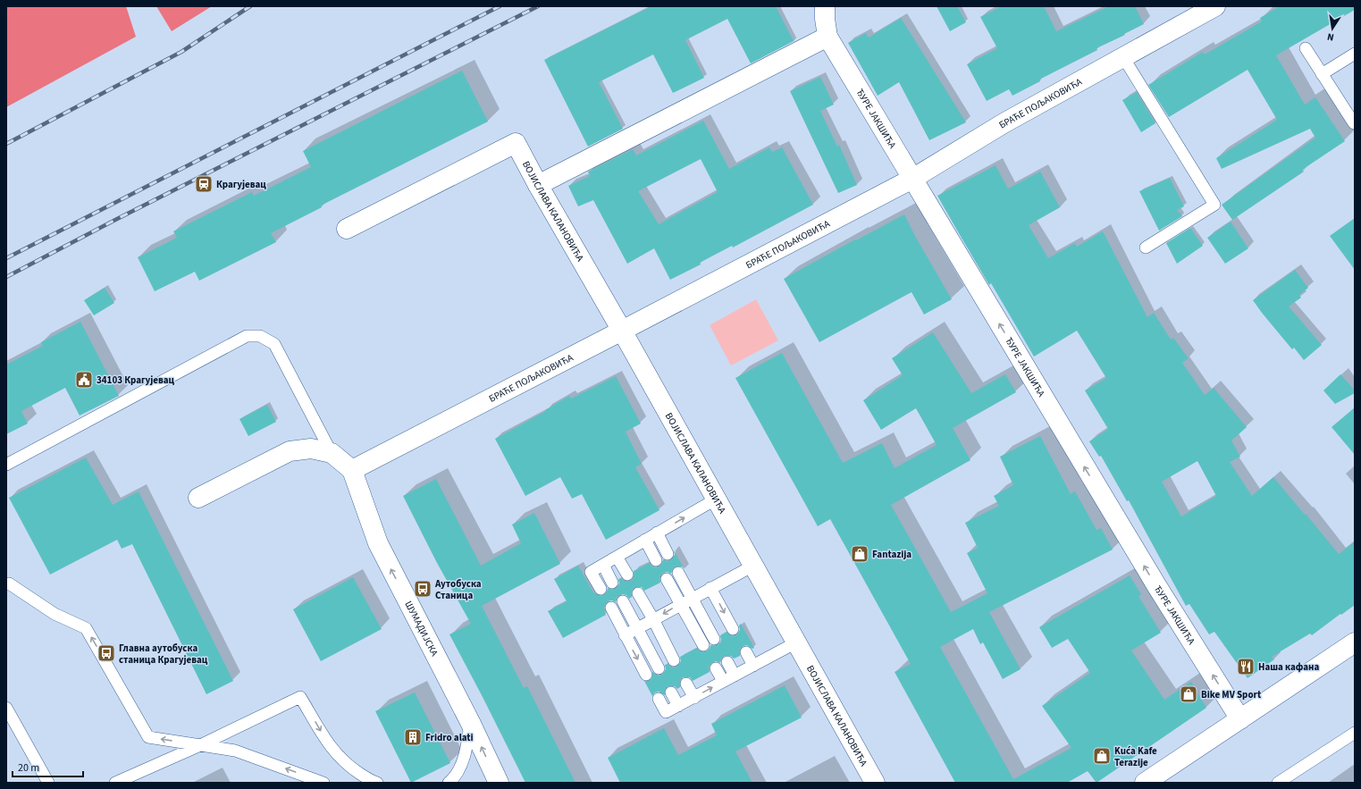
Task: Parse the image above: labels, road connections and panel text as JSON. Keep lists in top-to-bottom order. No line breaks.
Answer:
{"streets":{"street":["БРАЋЕ ПОЉАКОВИЋА","ЂУРЕ ЈАКШИЋА","ВОЈИСЛАВА КАЛАНОВИЋА","ШУМАДИЈСКА"]},"crossings":[["БРАЋЕ ПОЉАКОВИЋА","ЂУРЕ ЈАКШИЋА"],["БРАЋЕ ПОЉАКОВИЋА","ВОЈИСЛАВА КАЛАНОВИЋА"],["БРАЋЕ ПОЉАКОВИЋА","ШУМАДИЈСКА"]],"one_way":["ЂУРЕ ЈАКШИЋА","ШУМАДИЈСКА"],"places":{"station":["Крагујевац"],"public building":["34103 Крагујевац"],"shop":["Fantazija","Bike MV Sport","Kuća Kafe Terazije"],"bus stop":["Аутобуска Станица","Главна аутобуска станица Крагујевац"],"restaurant":["Наша кафана"],"building":["Fridro alati"]},"scale_bar":"20 m","north":"bottom"}
